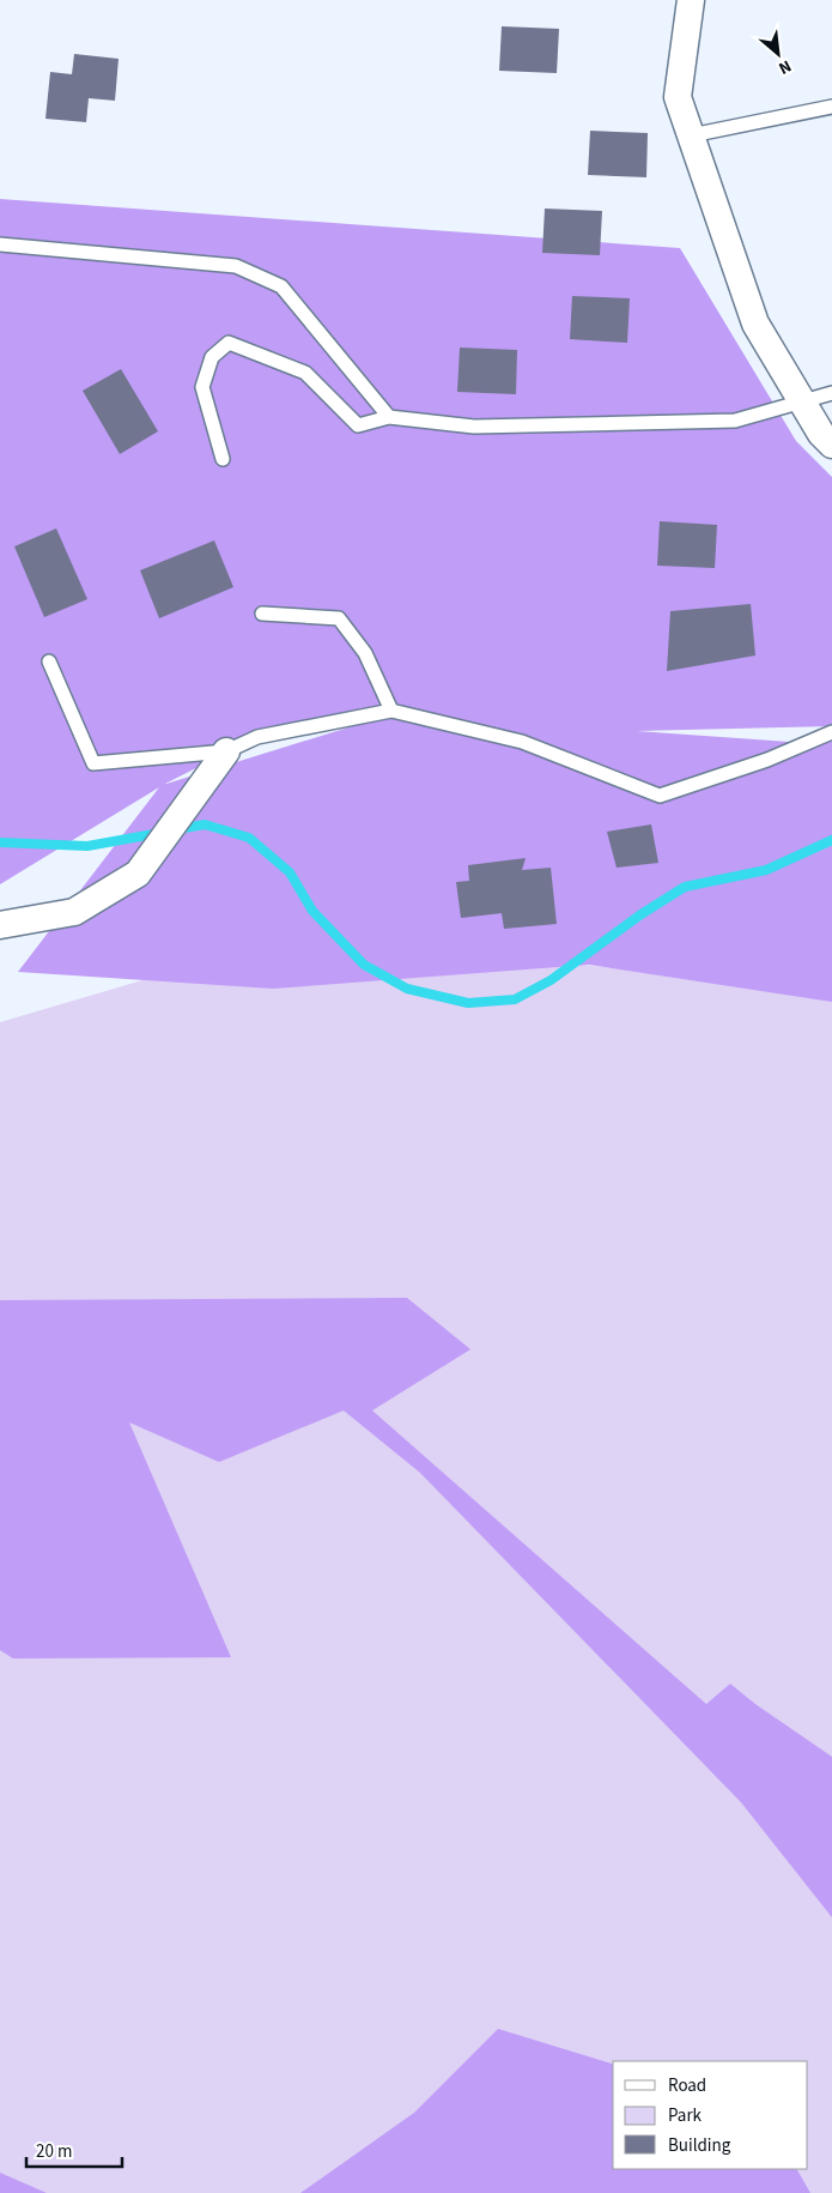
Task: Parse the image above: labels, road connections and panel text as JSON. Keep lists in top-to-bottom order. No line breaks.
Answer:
{"legend":["Road","Park","Building"],"scale_bar":"20 m","north":"bottom right"}
